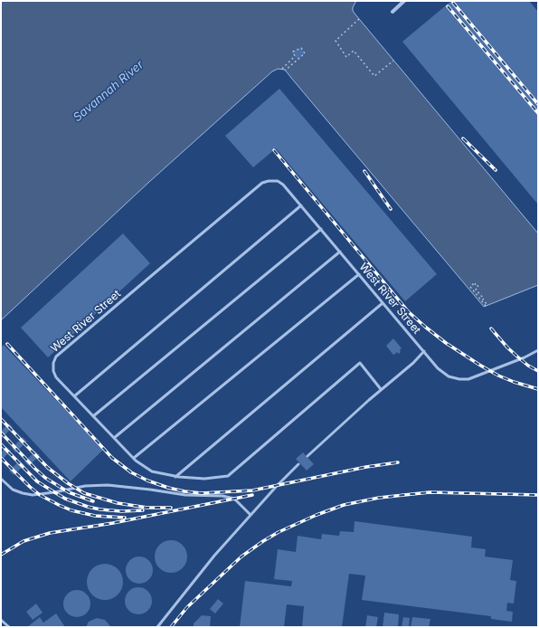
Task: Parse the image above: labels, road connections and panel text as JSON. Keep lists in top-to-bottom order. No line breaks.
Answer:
{"streets":{"lane":["West River Street"]},"water":["Savannah River"]}
